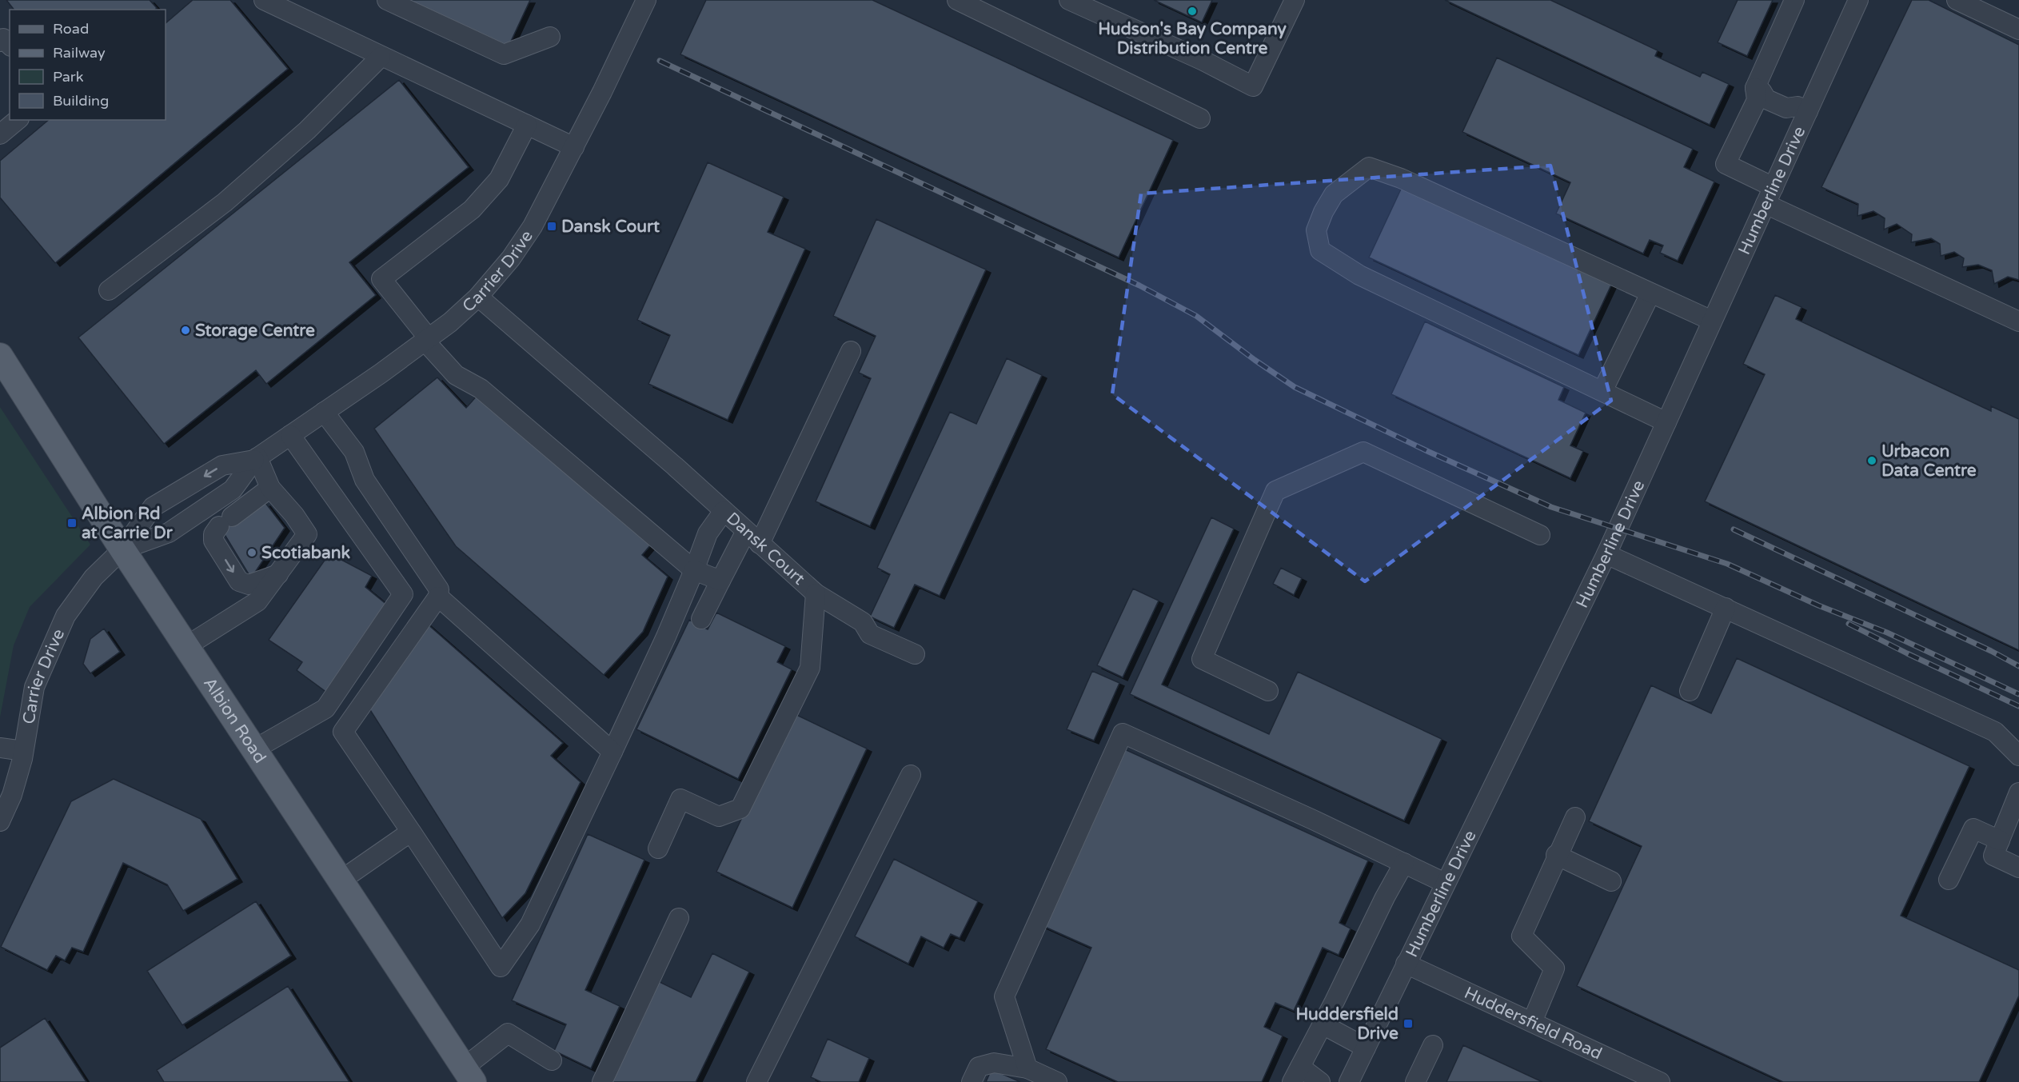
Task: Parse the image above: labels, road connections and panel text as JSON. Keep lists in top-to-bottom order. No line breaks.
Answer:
{"streets":{"main road":["Albion Road"],"street":["Humberline Drive","Carrier Drive","Dansk Court","Huddersfield Road"]},"crossings":[["Humberline Drive","Huddersfield Road"],["Carrier Drive","Dansk Court"],["Carrier Drive","Albion Road"]],"places":{"other":["Hudson's Bay Company Distribution Centre","Storage Centre","Urbacon Data Centre","Scotiabank"],"transit":["Dansk Court","Albion Rd at Carrie Dr","Huddersfield Drive"]},"legend":["Road","Railway","Park","Building"]}
